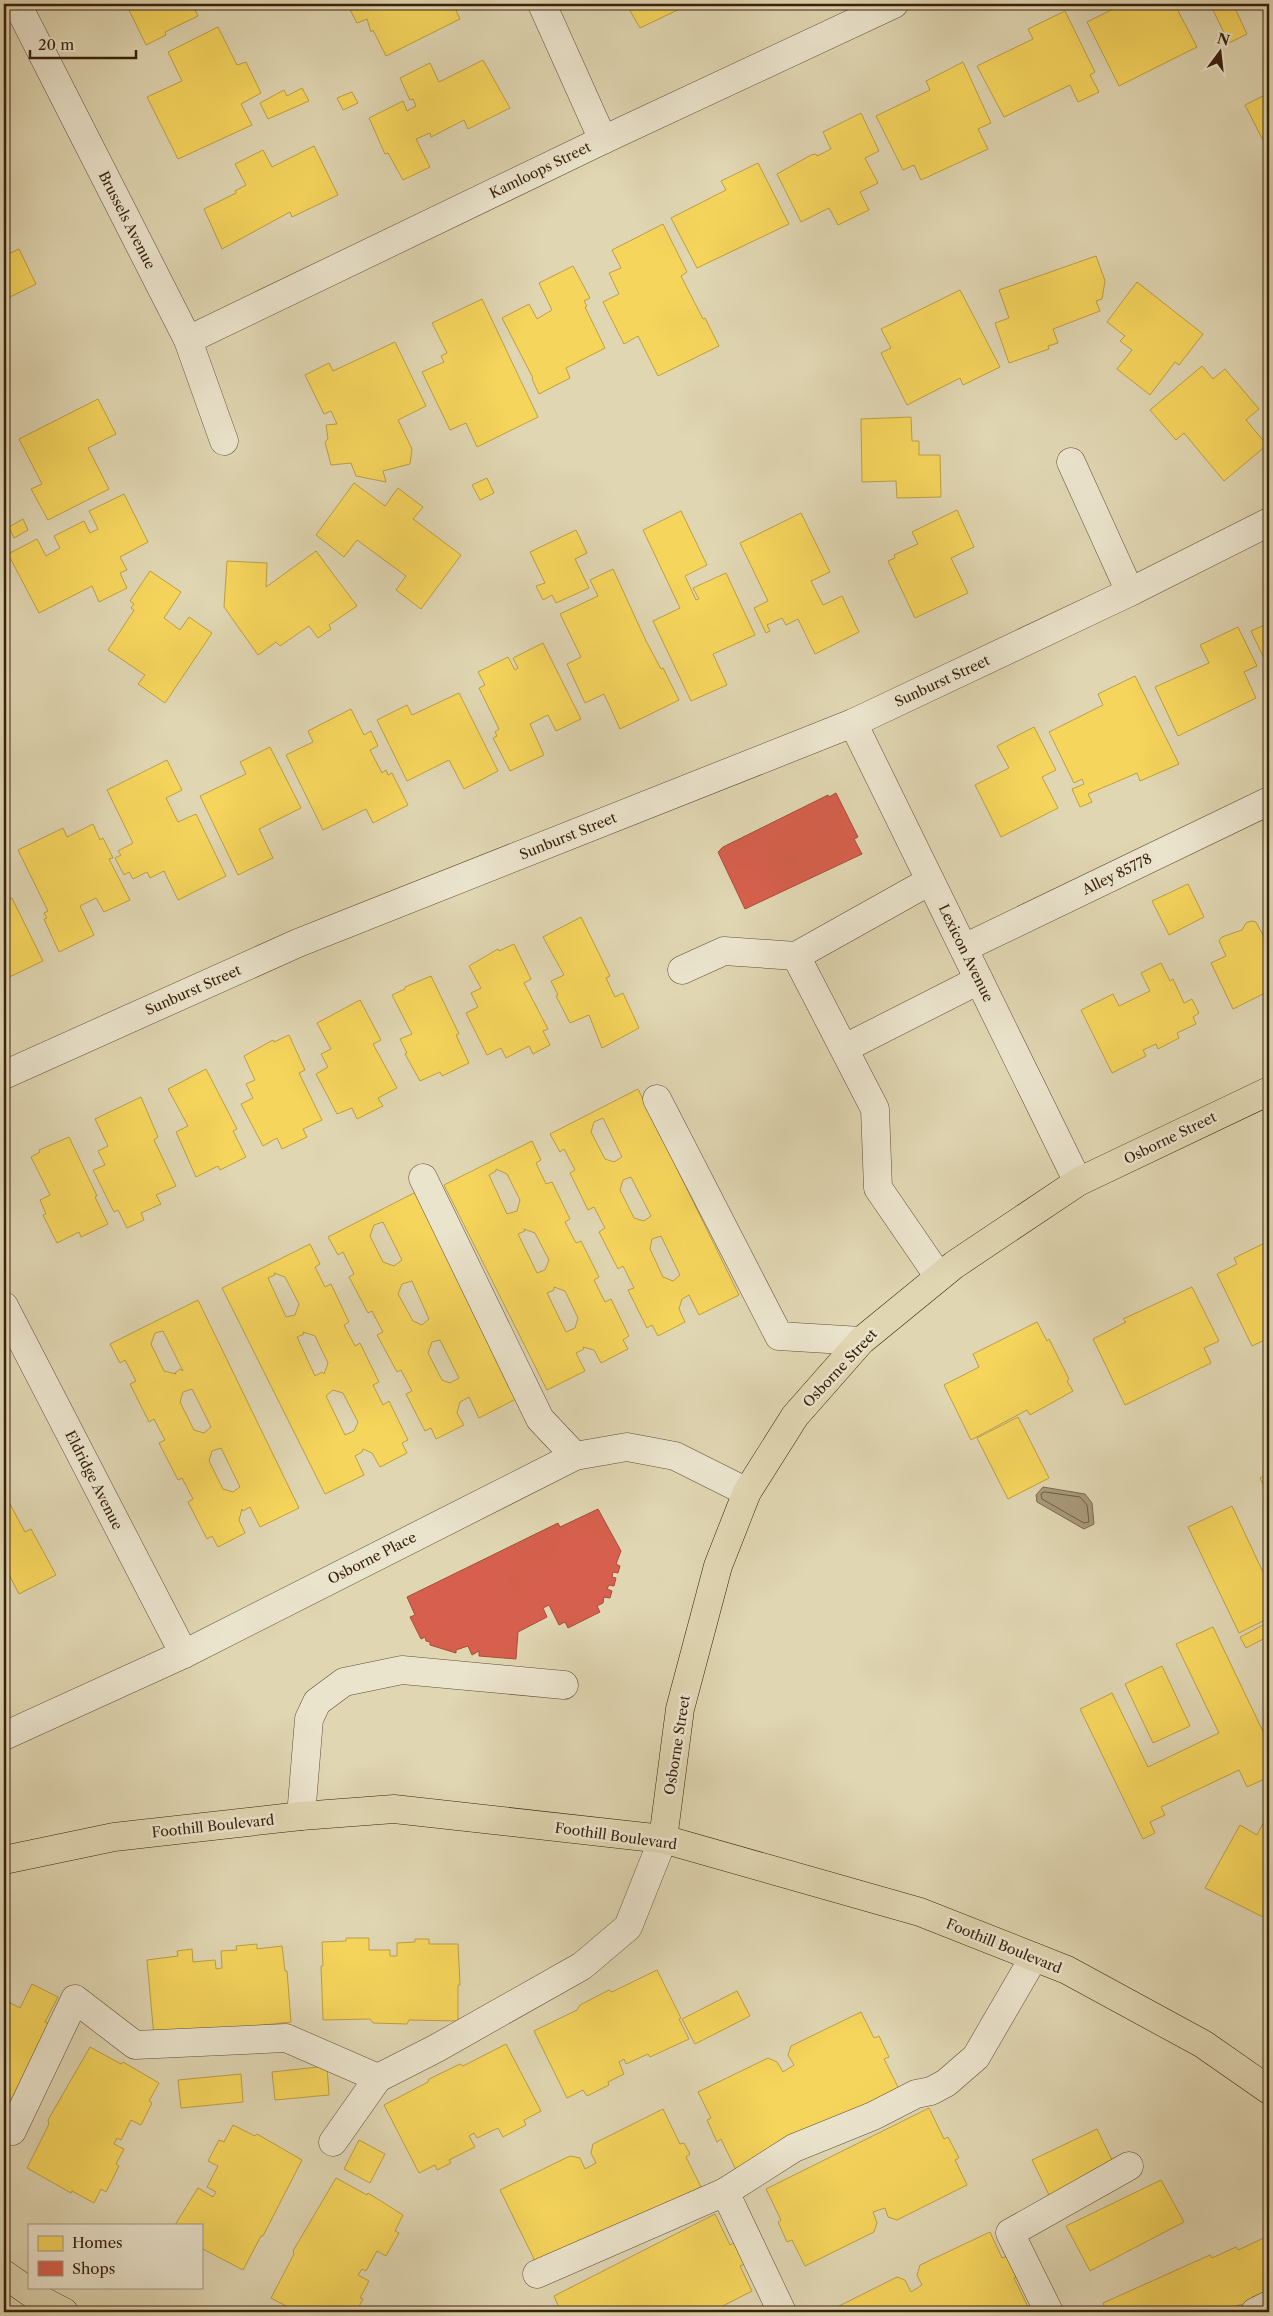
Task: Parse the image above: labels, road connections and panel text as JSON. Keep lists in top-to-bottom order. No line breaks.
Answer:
{"streets":{"main road":["Osborne Street","Foothill Boulevard"],"street":["Kamloops Street","Brussels Avenue","Sunburst Street","Alley 85778","Lexicon Avenue","Eldridge Avenue","Osborne Place"]},"crossings":[["Kamloops Street","Brussels Avenue"],["Sunburst Street","Lexicon Avenue"],["Alley 85778","Lexicon Avenue"],["Lexicon Avenue","Osborne Street"],["Osborne Street","Osborne Place"],["Osborne Street","Foothill Boulevard"],["Eldridge Avenue","Osborne Place"]],"legend":["Homes","Shops"],"scale_bar":"20 m","north":"top"}
